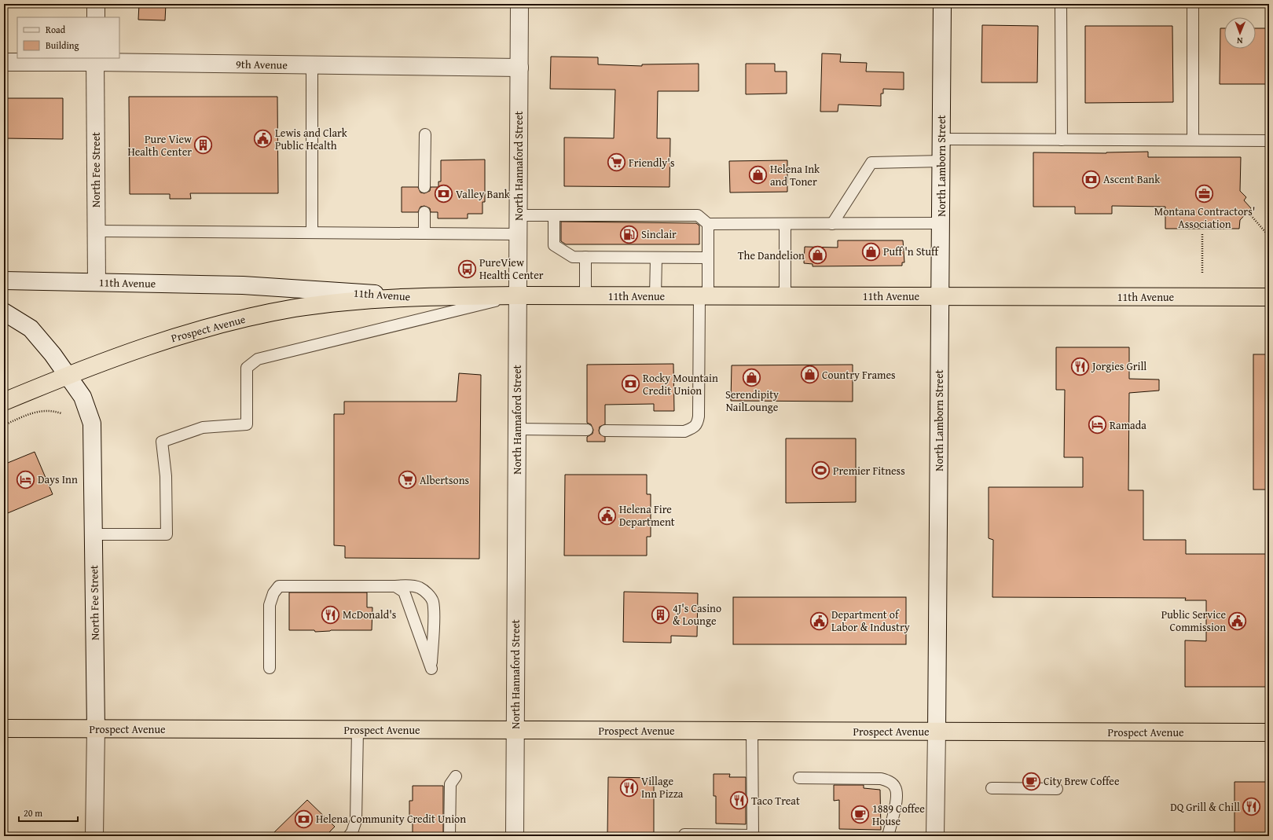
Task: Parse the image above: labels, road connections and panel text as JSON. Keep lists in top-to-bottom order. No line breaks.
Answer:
{"streets":{"highway":["11th Avenue","Prospect Avenue"],"street":["9th Avenue","North Hannaford Street","North Lamborn Street","North Fee Street"]},"crossings":[["9th Avenue","North Hannaford Street"],["9th Avenue","North Fee Street"],["North Hannaford Street","11th Avenue"],["North Hannaford Street","Prospect Avenue"],["North Lamborn Street","11th Avenue"],["North Lamborn Street","Prospect Avenue"],["North Fee Street","11th Avenue"],["North Fee Street","Prospect Avenue"],["11th Avenue","Prospect Avenue"]],"places":{"public building":["Lewis and Clark Public Health","Helena Fire Department","Department of Labor & Industry","Public Service Commission"],"building":["Pure View Health Center","4J's Casino & Lounge"],"supermarket":["Friendly's","Albertsons"],"shop":["Helena Ink and Toner","Puff 'n Stuff","The Dandelion","Country Frames","Serendipity NailLounge"],"bank":["Ascent Bank","Valley Bank","Rocky Mountain Credit Union","Helena Community Credit Union"],"office":["Montana Contractors' Association"],"fuel station":["Sinclair"],"bus stop":["PureView Health Center"],"restaurant":["Jorgies Grill","McDonald's","Village Inn Pizza","Taco Treat","DQ Grill & Chill"],"hotel":["Ramada","Days Inn"],"sports":["Premier Fitness"],"cafe":["City Brew Coffee","1889 Coffee House"]},"legend":["Road","Building"],"scale_bar":"20 m","north":"bottom"}
